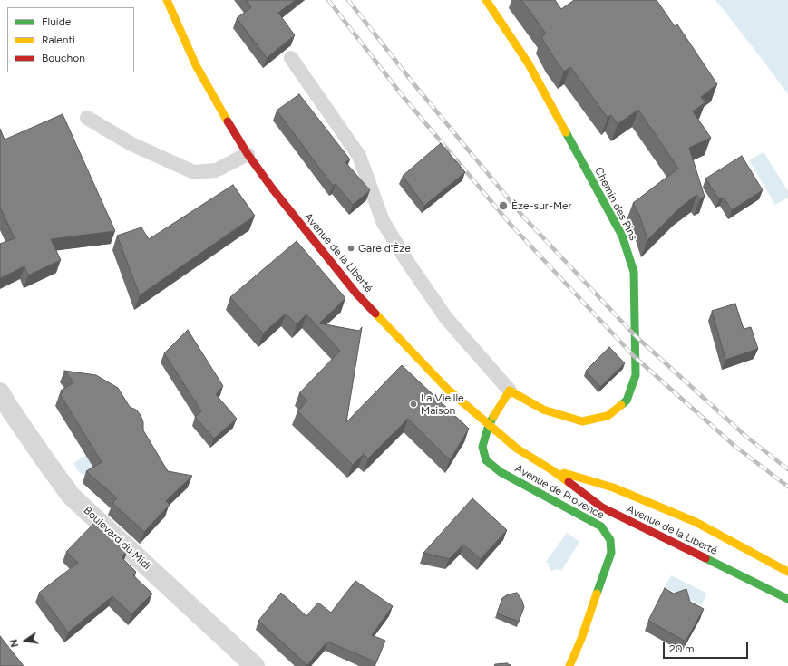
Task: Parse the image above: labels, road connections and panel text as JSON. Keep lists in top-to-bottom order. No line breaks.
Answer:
{"streets":{"main road":["Chemin des Pins","Avenue de la Liberté","Avenue de Provence"],"street":["Boulevard du Midi"]},"crossings":[["Chemin des Pins","Avenue de Provence"],["Avenue de la Liberté","Avenue de Provence"]],"places":["Èze-sur-Mer","Gare d'Èze","La Vieille Maison"],"legend":["Fluide","Ralenti","Bouchon"],"scale_bar":"20 m","north":"left"}
